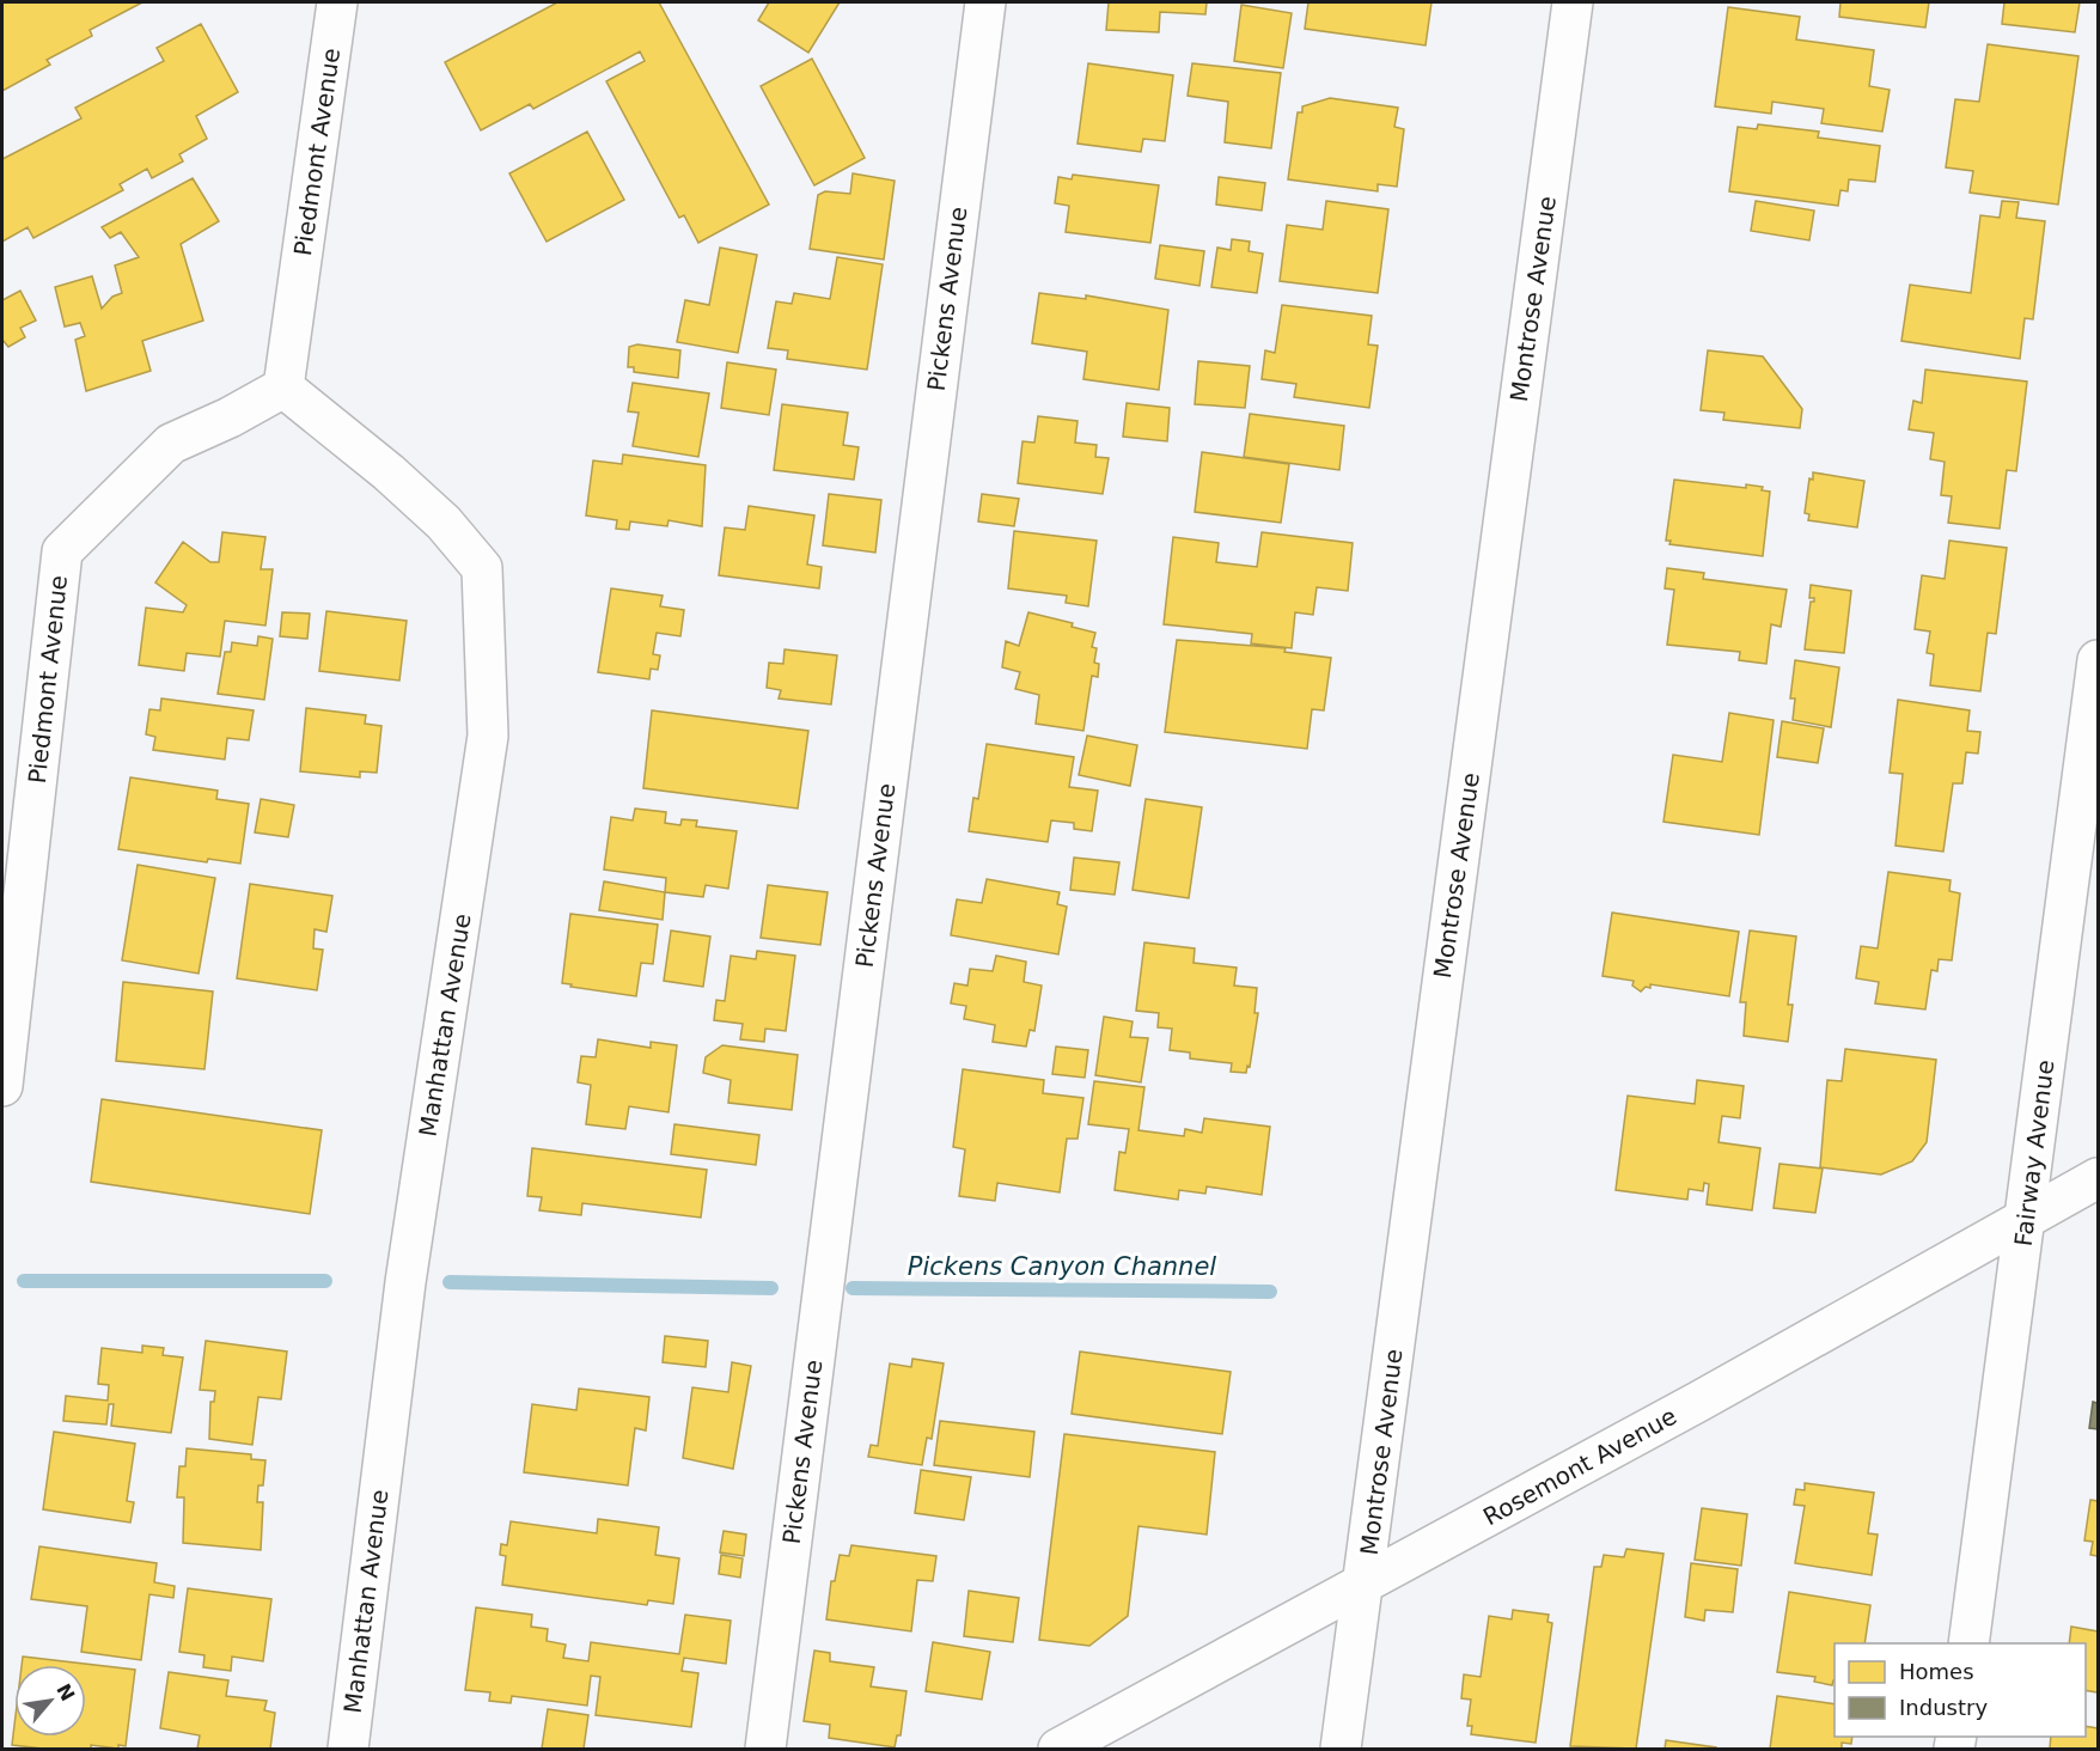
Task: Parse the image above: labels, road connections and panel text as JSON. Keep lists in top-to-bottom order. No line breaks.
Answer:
{"streets":{"street":["Piedmont Avenue","Pickens Avenue","Montrose Avenue","Manhattan Avenue","Fairway Avenue","Rosemont Avenue"]},"crossings":[["Piedmont Avenue","Manhattan Avenue"],["Montrose Avenue","Rosemont Avenue"],["Fairway Avenue","Rosemont Avenue"]],"water":["Pickens Canyon Channel"],"legend":["Homes","Industry"],"north":"top right"}
